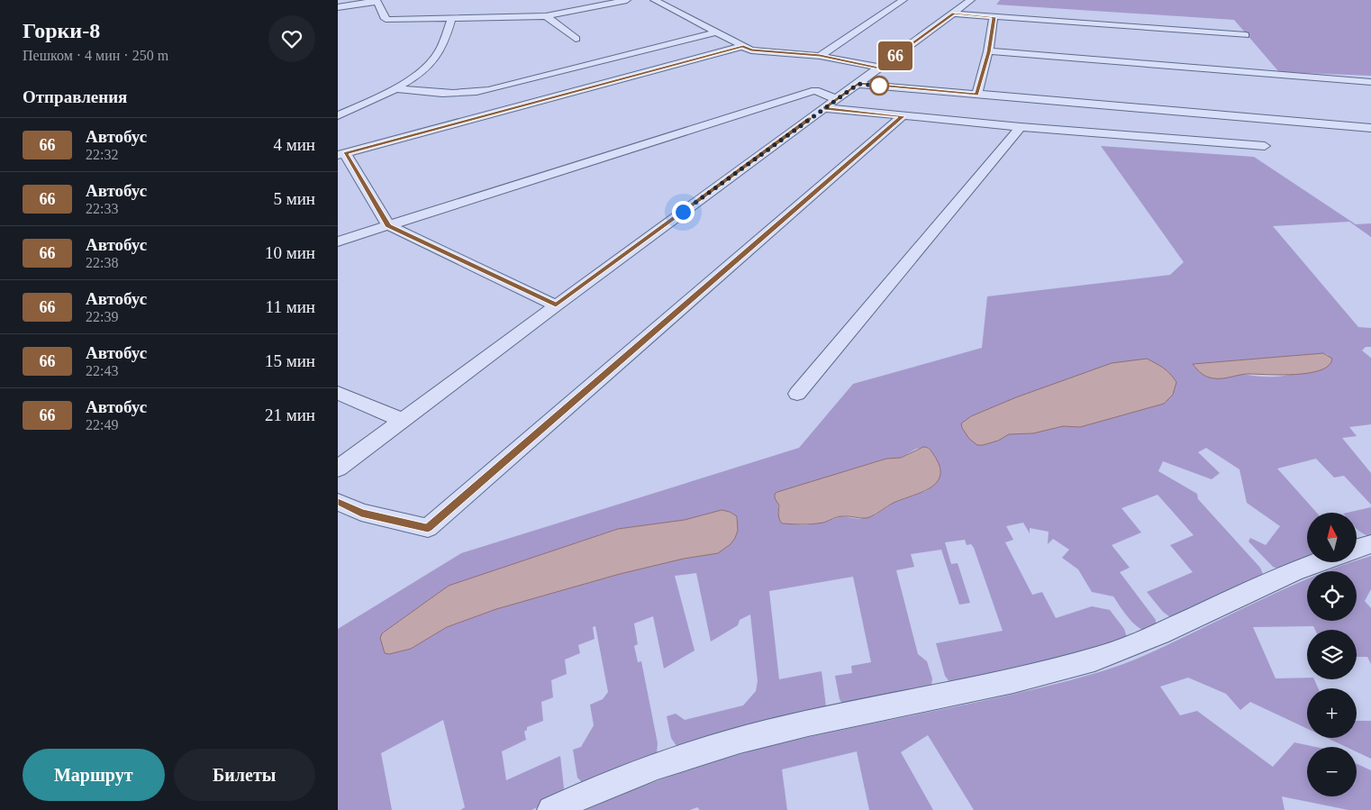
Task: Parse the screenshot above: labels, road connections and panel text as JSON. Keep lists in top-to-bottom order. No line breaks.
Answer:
{"lines":["bus line 66"],"north":"top","page":{"heading":[["Горки-8","Пешком · 4 мин · 250 m"],"Отправления"],"on_map":"66","list":[{"mark":"66","name":"Автобус","note":"22:32","value":"4 мин"},{"mark":"66","name":"Автобус","note":"22:33","value":"5 мин"},{"mark":"66","name":"Автобус","note":"22:38","value":"10 мин"},{"mark":"66","name":"Автобус","note":"22:39","value":"11 мин"},{"mark":"66","name":"Автобус","note":"22:43","value":"15 мин"},{"mark":"66","name":"Автобус","note":"22:49","value":"21 мин"}],"map_buttons":["+","−"],"buttons":["Маршрут","Билеты"]}}
